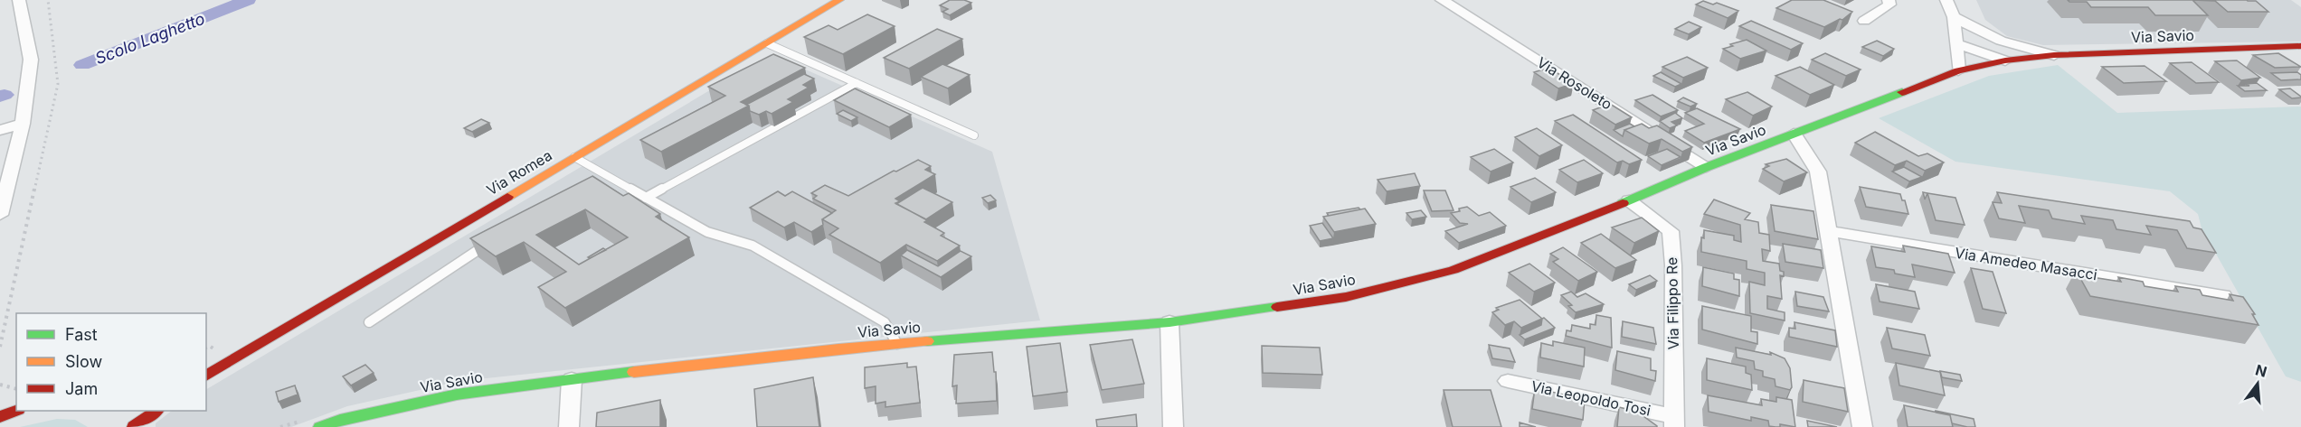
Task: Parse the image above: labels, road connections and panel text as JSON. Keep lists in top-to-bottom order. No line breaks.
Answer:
{"streets":{"street":["Via Savio","Via Rosoleto","Via Romea","Via Amedeo Masacci","Via Filippo Re","Via Leopoldo Tosi"]},"crossings":[["Via Savio","Via Rosoleto"],["Via Savio","Via Filippo Re"],["Via Filippo Re","Via Leopoldo Tosi"]],"water":["Scolo Laghetto"],"legend":["Fast","Slow","Jam"],"north":"top"}
